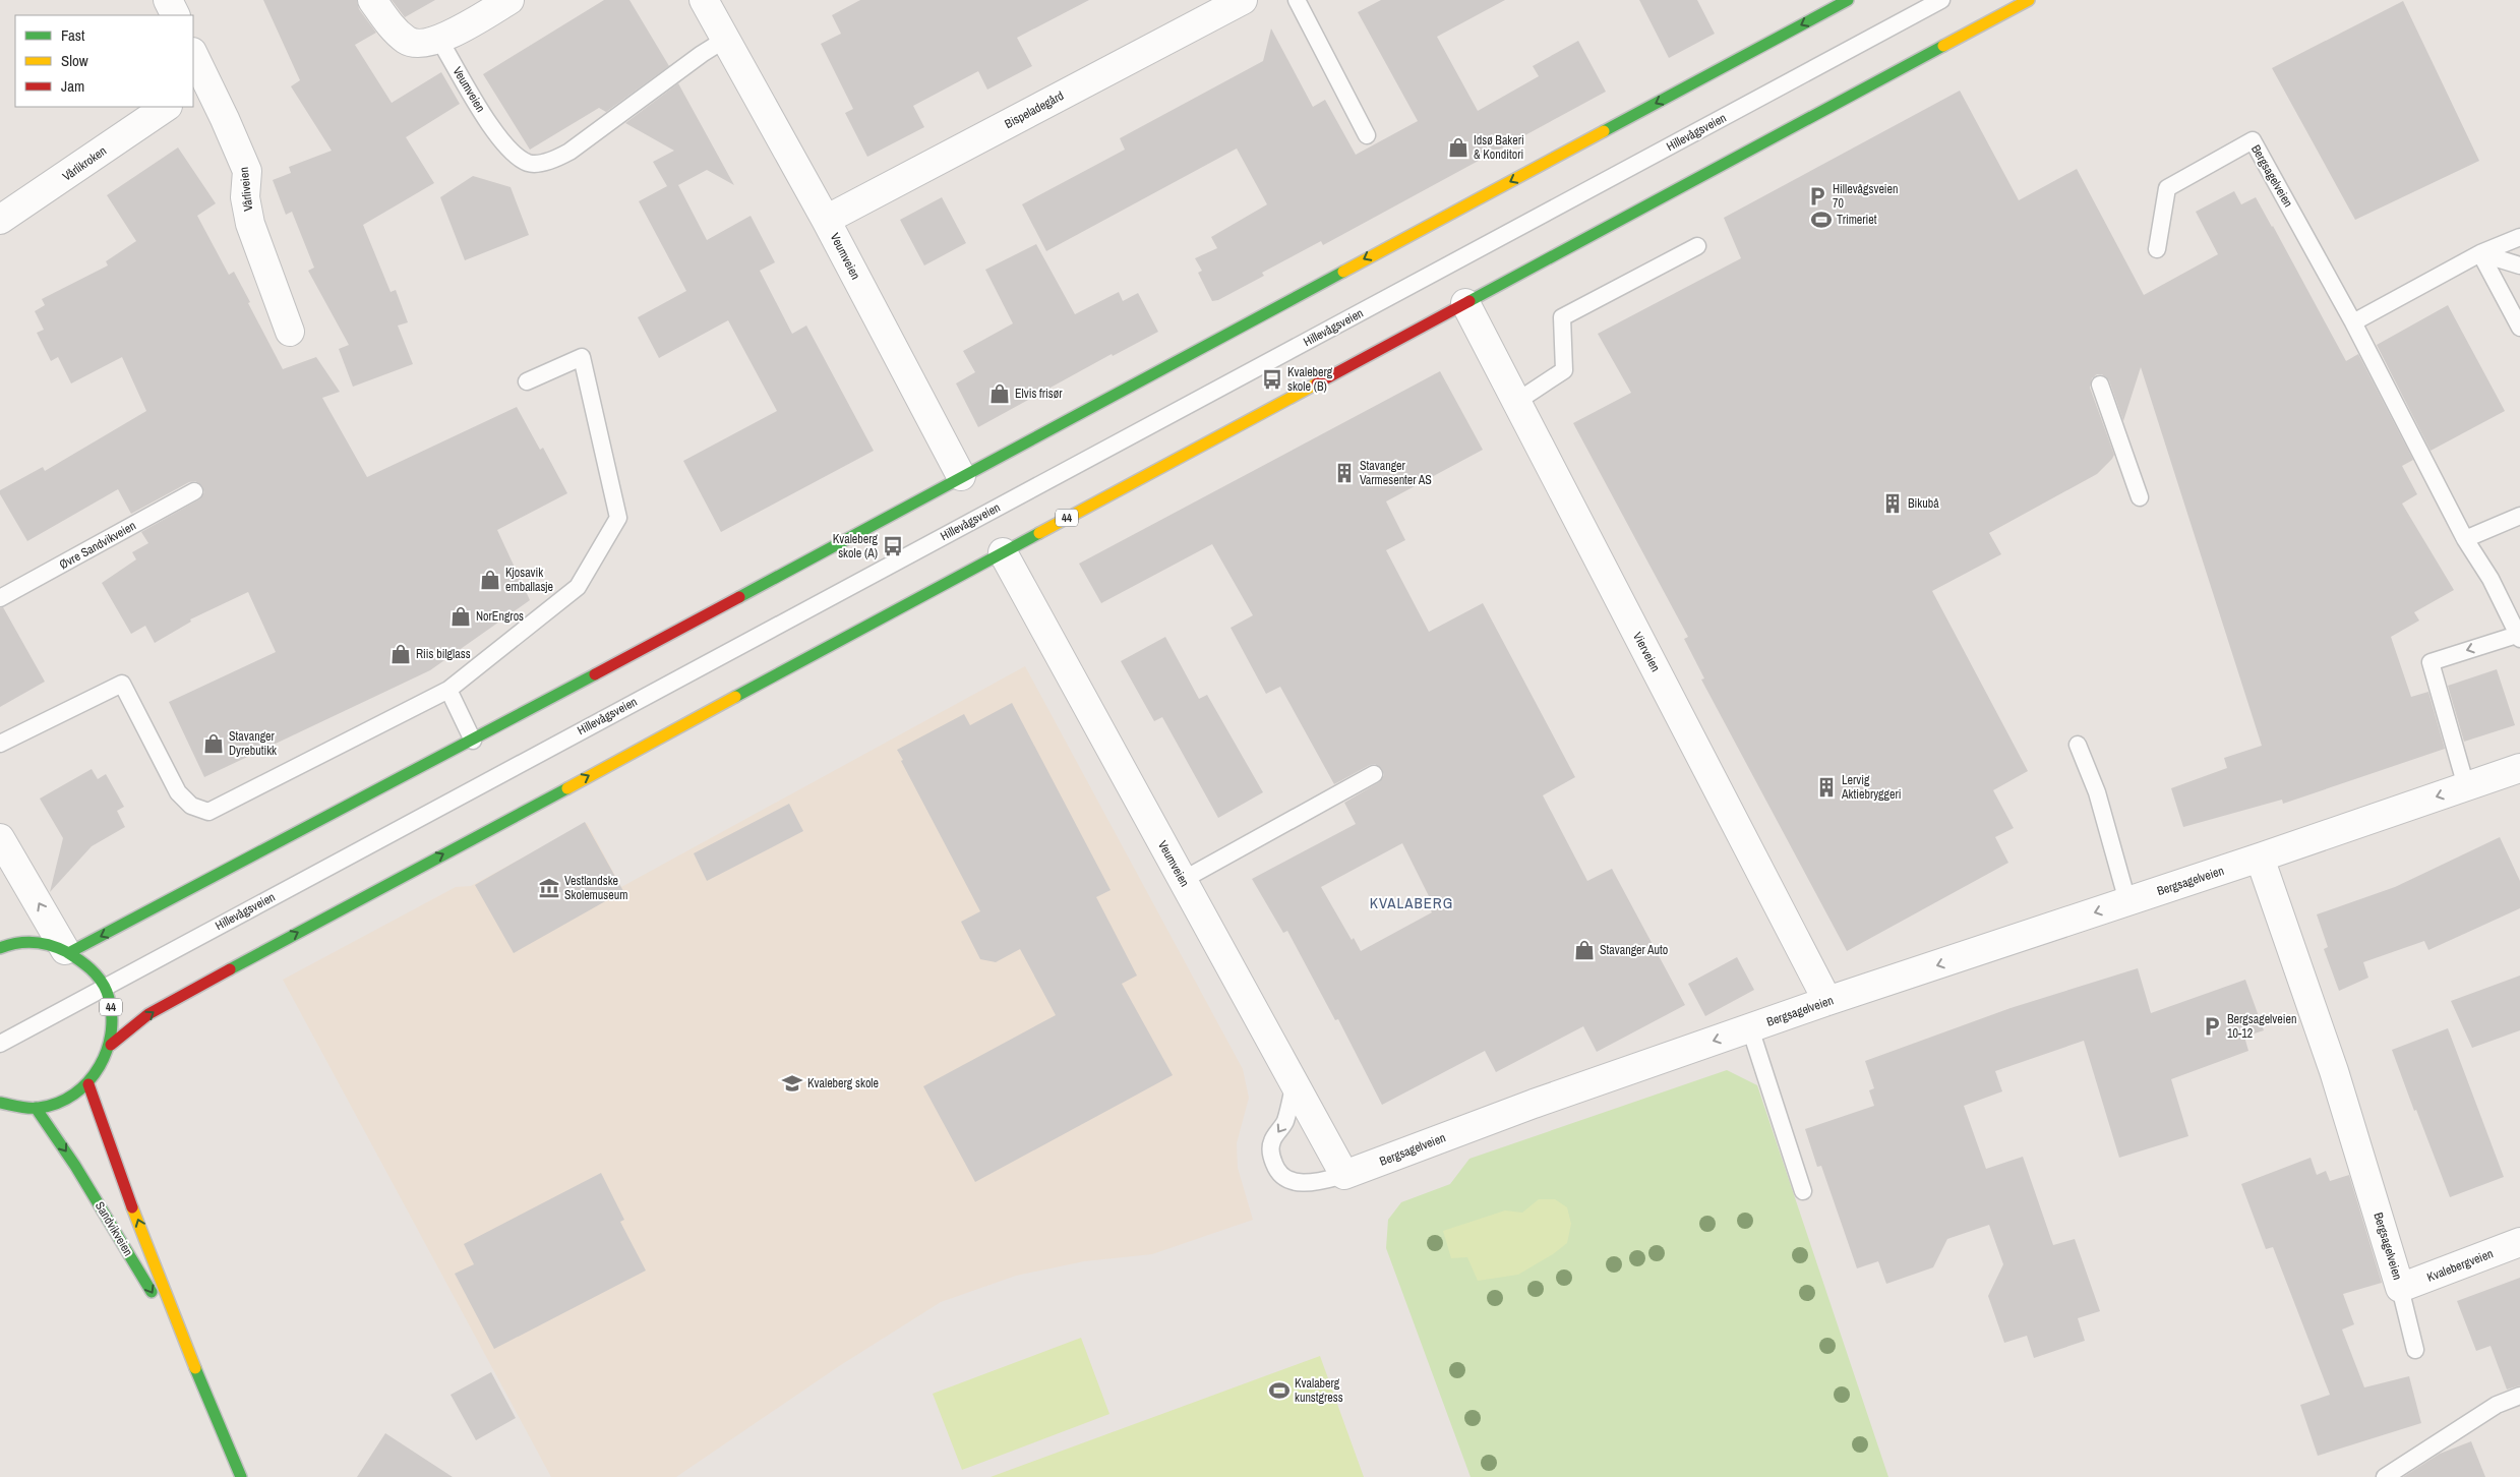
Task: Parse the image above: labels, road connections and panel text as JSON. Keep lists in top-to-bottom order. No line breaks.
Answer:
{"streets":{"main road":["44","Sandvikveien"],"street":["Veumveien","Bispeladegård","Vårlikroken","Bergsagelveien","Vårliveien","Vierveien","Kvalebergveien"],"lane":["Hillevågsveien","Øvre Sandvikveien"]},"crossings":[["Veumveien","Bispeladegård"],["Veumveien","Bergsagelveien"],["Veumveien","44"],["Hillevågsveien","44"],["Bergsagelveien","Vierveien"],["Bergsagelveien","Kvalebergveien"],["44","Vierveien"],["44","Sandvikveien"]],"one_way":["Bergsagelveien"],"districts":["KVALABERG"],"places":{"shop":["Idsø Bakeri & Konditori","Elvis frisør","Kjosavik emballasje","NorEngros","Riis bilglass","Stavanger Dyrebutikk","Stavanger Auto"],"parking":["Hillevågsveien 70","Bergsagelveien 10-12"],"sports":["Trimeriet","Kvalaberg kunstgress"],"bus stop":["Kvaleberg skole (B)","Kvaleberg skole (A)"],"building":["Stavanger Varmesenter AS","Bikubå","Lervig Aktiebryggeri"],"museum":["Vestlandske Skolemuseum"],"school or university":["Kvaleberg skole"]},"legend":["Fast","Slow","Jam"]}
